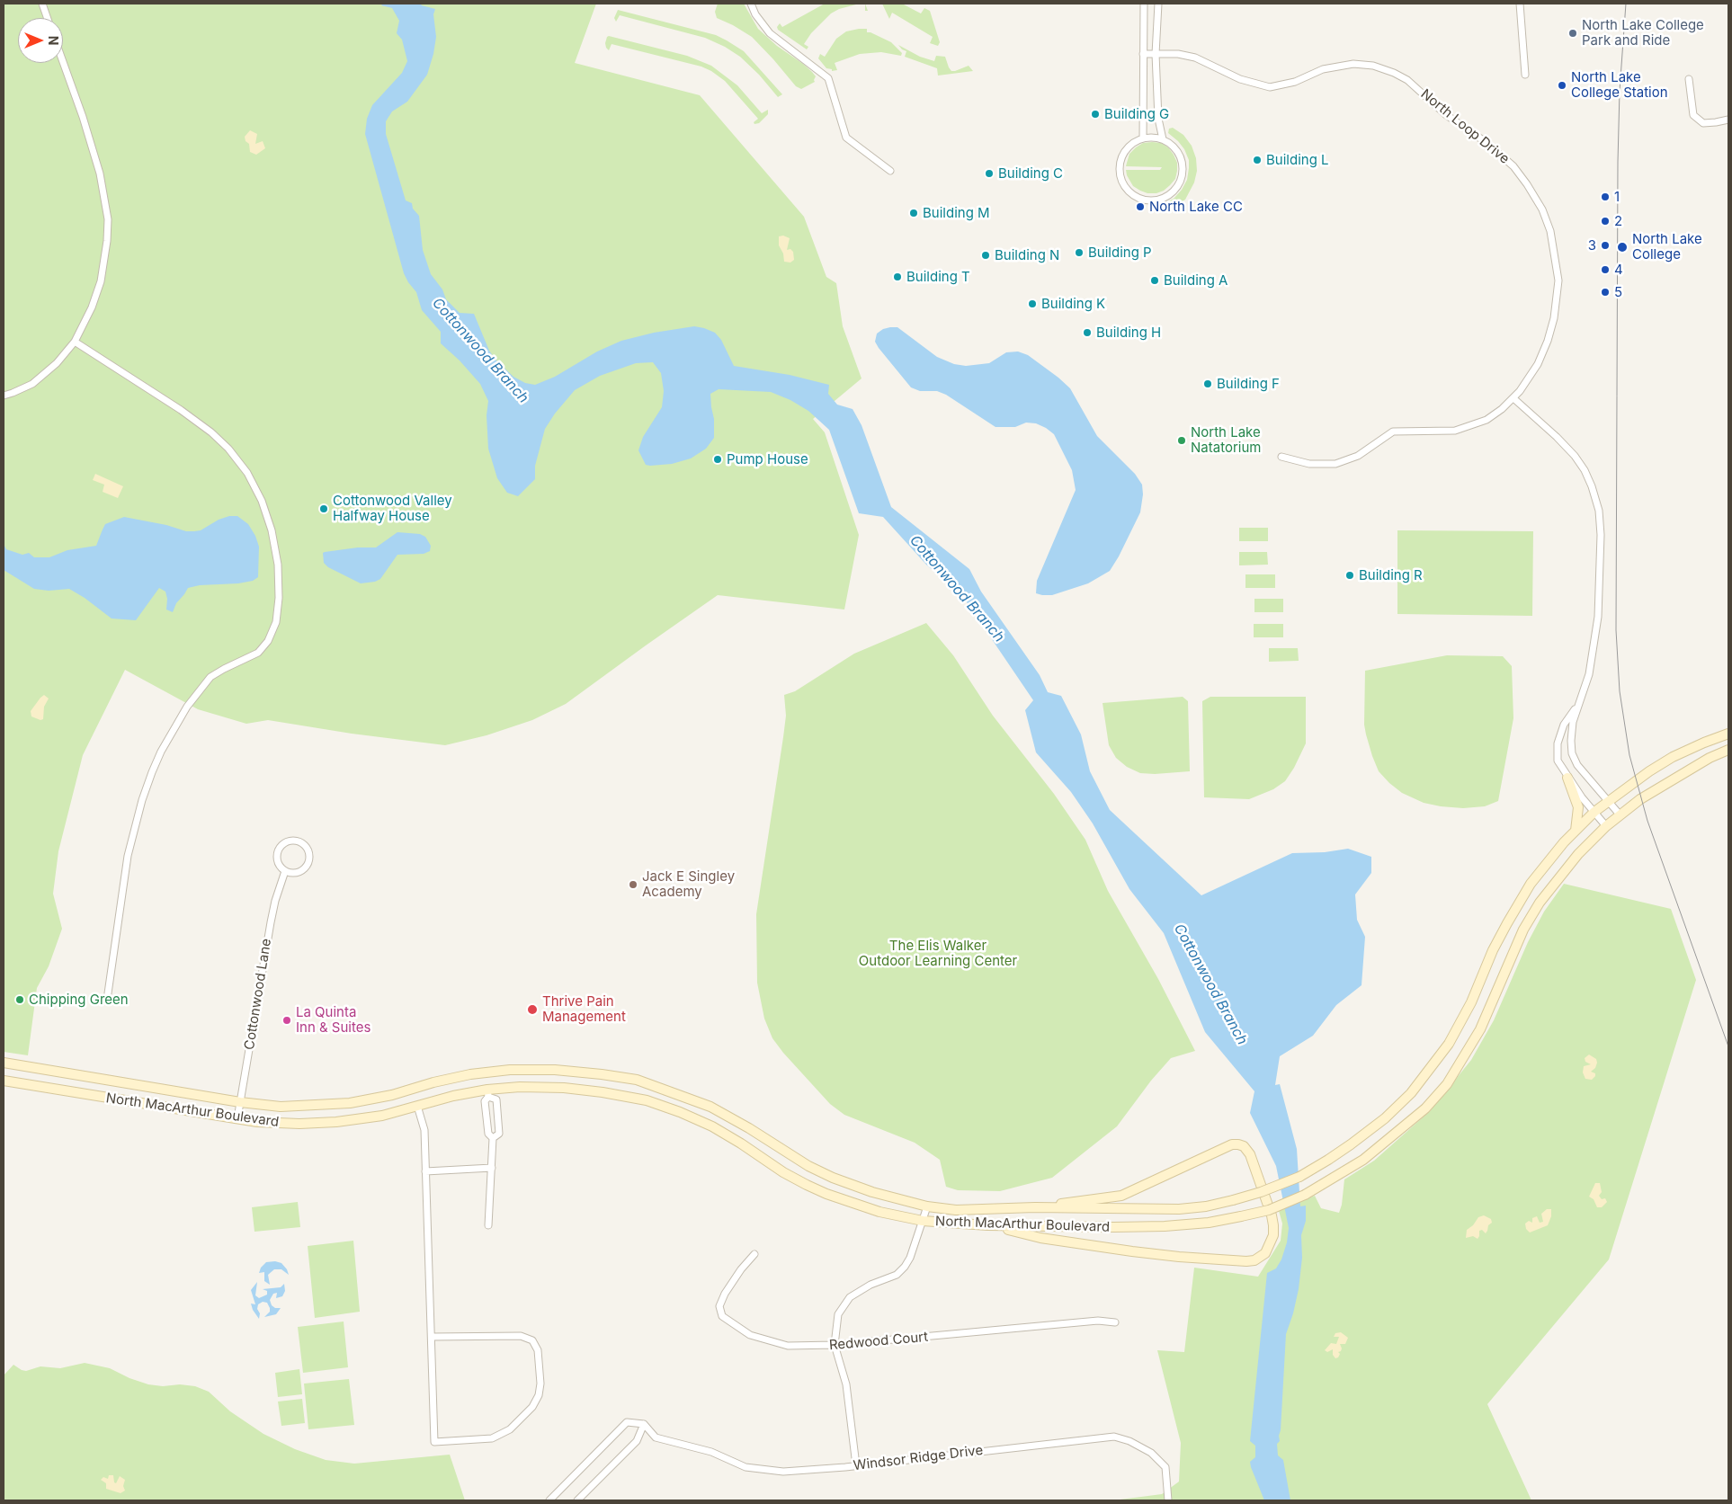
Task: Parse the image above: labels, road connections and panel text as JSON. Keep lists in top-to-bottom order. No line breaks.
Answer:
{"streets":{"main road":["North MacArthur Boulevard"],"street":["North Loop Drive","Cottonwood Lane","Redwood Court","Windsor Ridge Drive"]},"crossings":[["Cottonwood Lane","North MacArthur Boulevard"]],"water":["Cottonwood Branch"],"parks":["The Elis Walker Outdoor Learning Center"],"places":["North Lake College Park and Ride","North Lake College Station","Building G","Building L","Building C","1","North Lake CC","Building M","2","3","North Lake College","Building P","Building N","4","Building T","Building A","5","Building K","Building H","Building F","North Lake Natatorium","Pump House","Cottonwood Valley Halfway House","Building R","Jack E Singley Academy","Chipping Green","Thrive Pain Management","La Quinta Inn & Suites"],"north":"right"}
